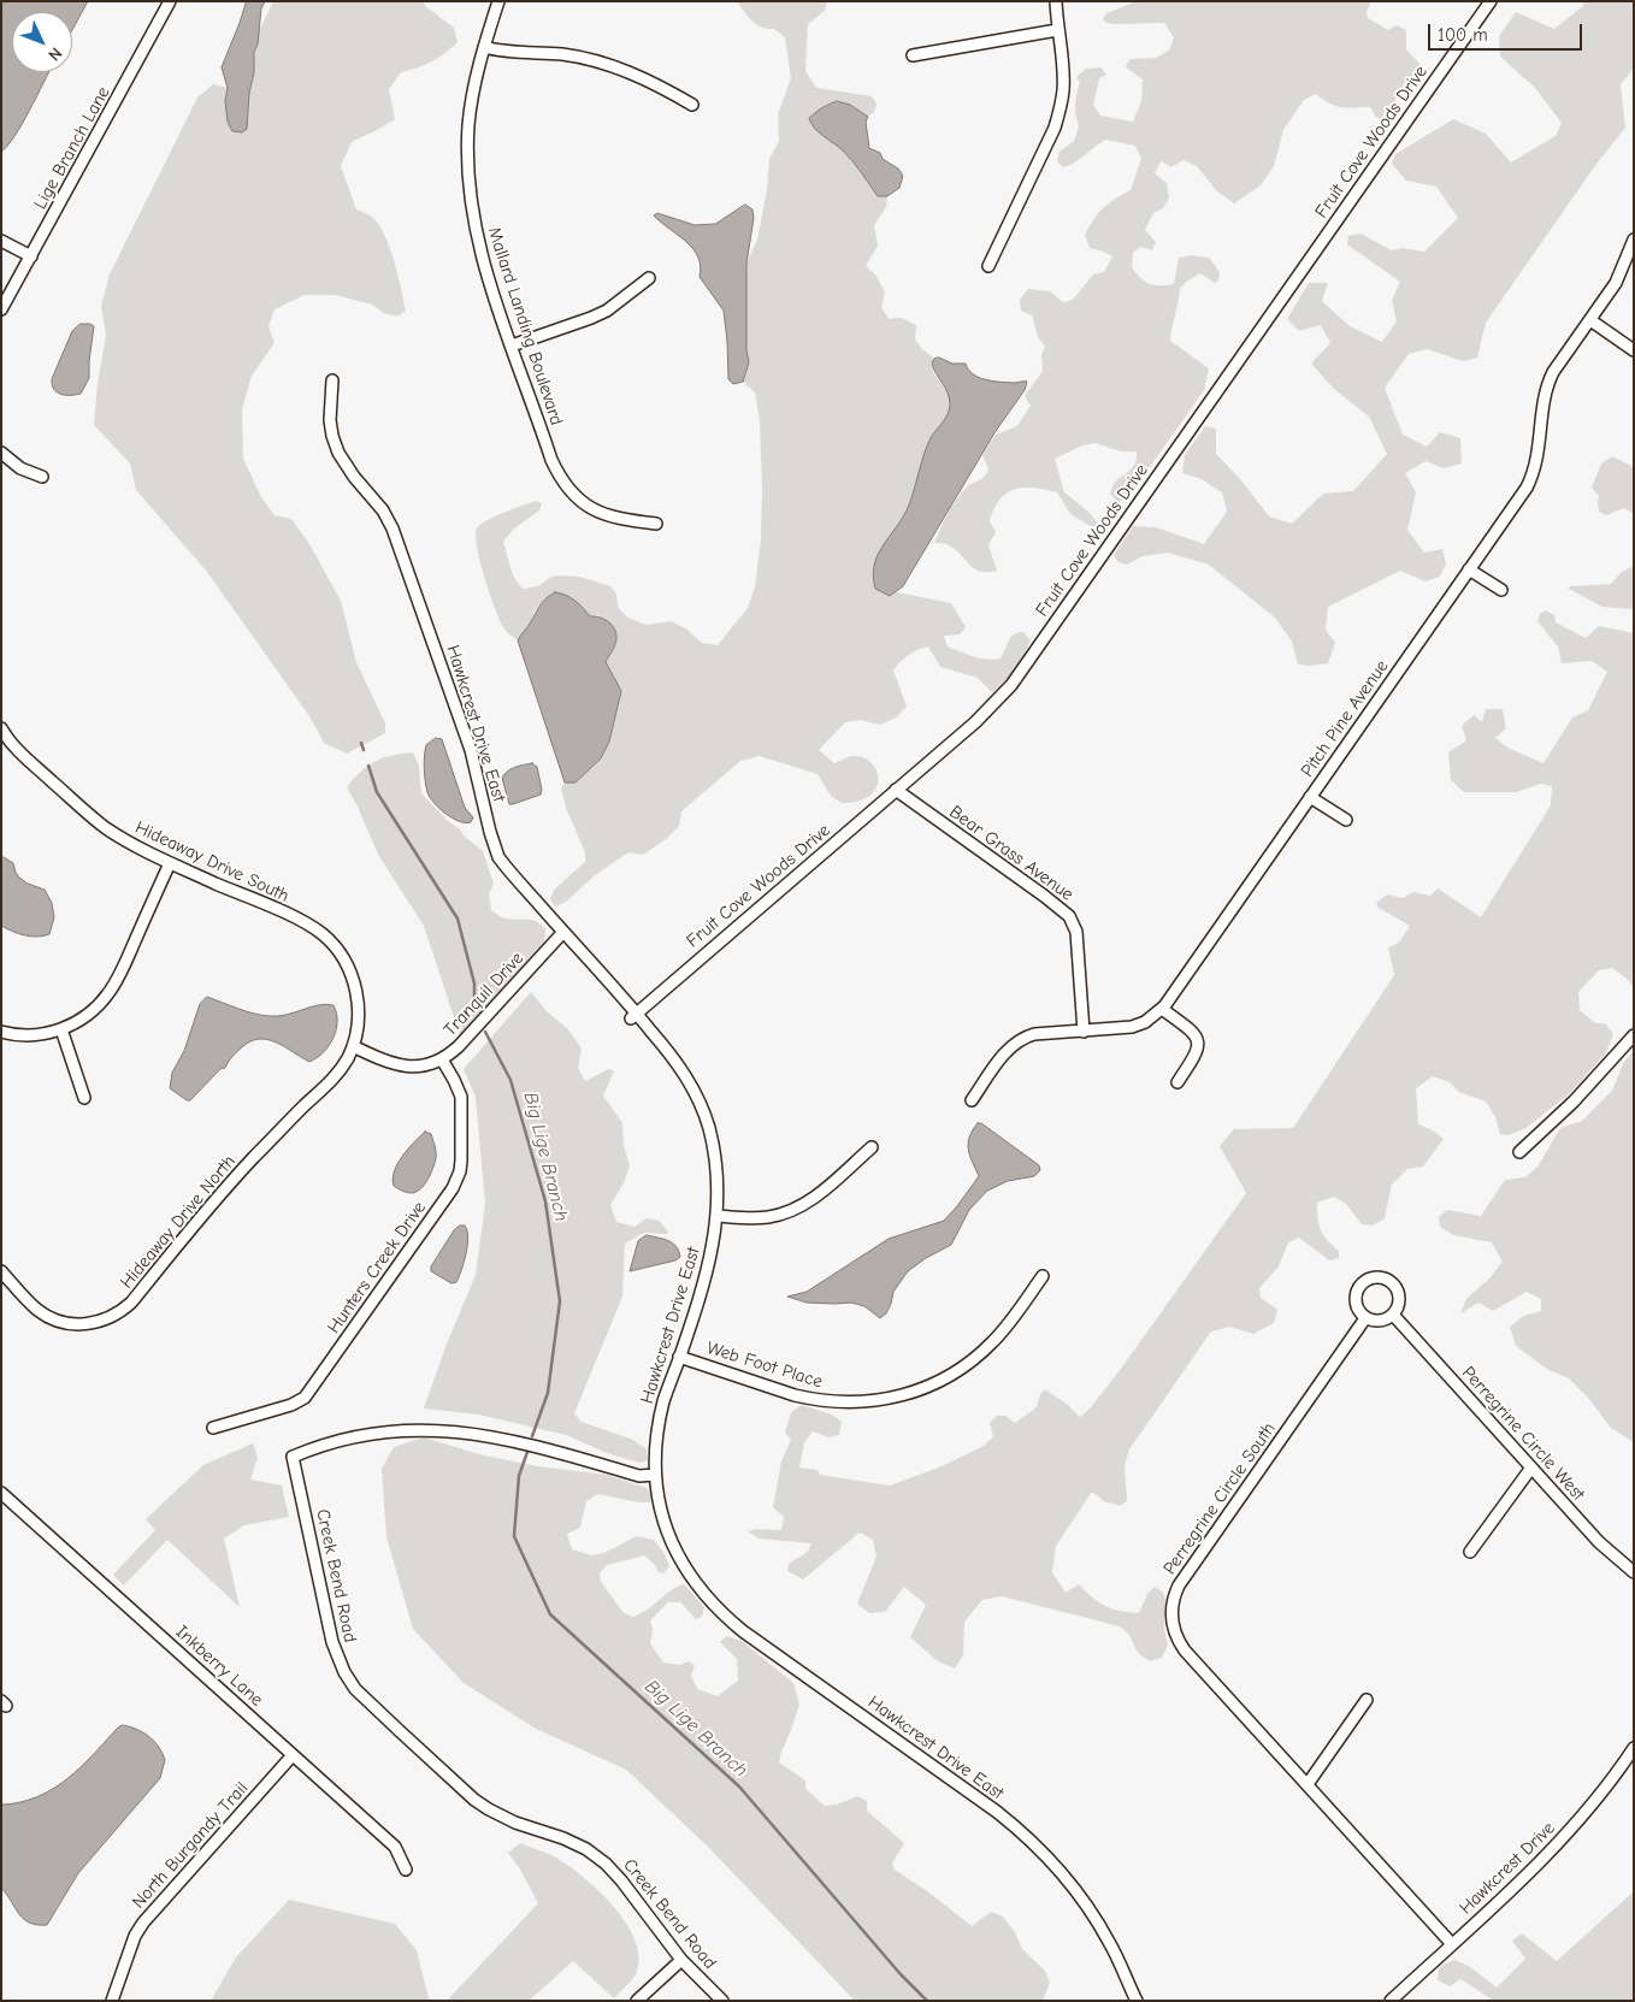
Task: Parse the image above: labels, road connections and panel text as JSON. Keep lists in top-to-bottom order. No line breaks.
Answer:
{"streets":{"street":["Fruit Cove Woods Drive","Lige Branch Lane","Mallard Landing Boulevard","Pitch Pine Avenue","Hawkcrest Drive East","Bear Grass Avenue","Hideaway Drive South","Tranquil Drive","Hideaway Drive North","Hunters Creek Drive","Web Foot Place","Perregrine Circle West","Perregrine Circle South","Creek Bend Road","Inkberry Lane","North Burgandy Trail","Hawkcrest Drive"]},"crossings":[["Fruit Cove Woods Drive","Hawkcrest Drive East"],["Fruit Cove Woods Drive","Bear Grass Avenue"],["Pitch Pine Avenue","Bear Grass Avenue"],["Hawkcrest Drive East","Tranquil Drive"],["Hawkcrest Drive East","Web Foot Place"],["Hawkcrest Drive East","Creek Bend Road"],["Hideaway Drive South","Tranquil Drive"],["Hideaway Drive South","Hideaway Drive North"],["Tranquil Drive","Hideaway Drive North"],["Tranquil Drive","Hunters Creek Drive"],["Perregrine Circle West","Perregrine Circle South"],["Perregrine Circle South","Hawkcrest Drive"],["Inkberry Lane","North Burgandy Trail"]],"water":["Big Lige Branch"],"scale_bar":"100 m","north":"bottom right"}
